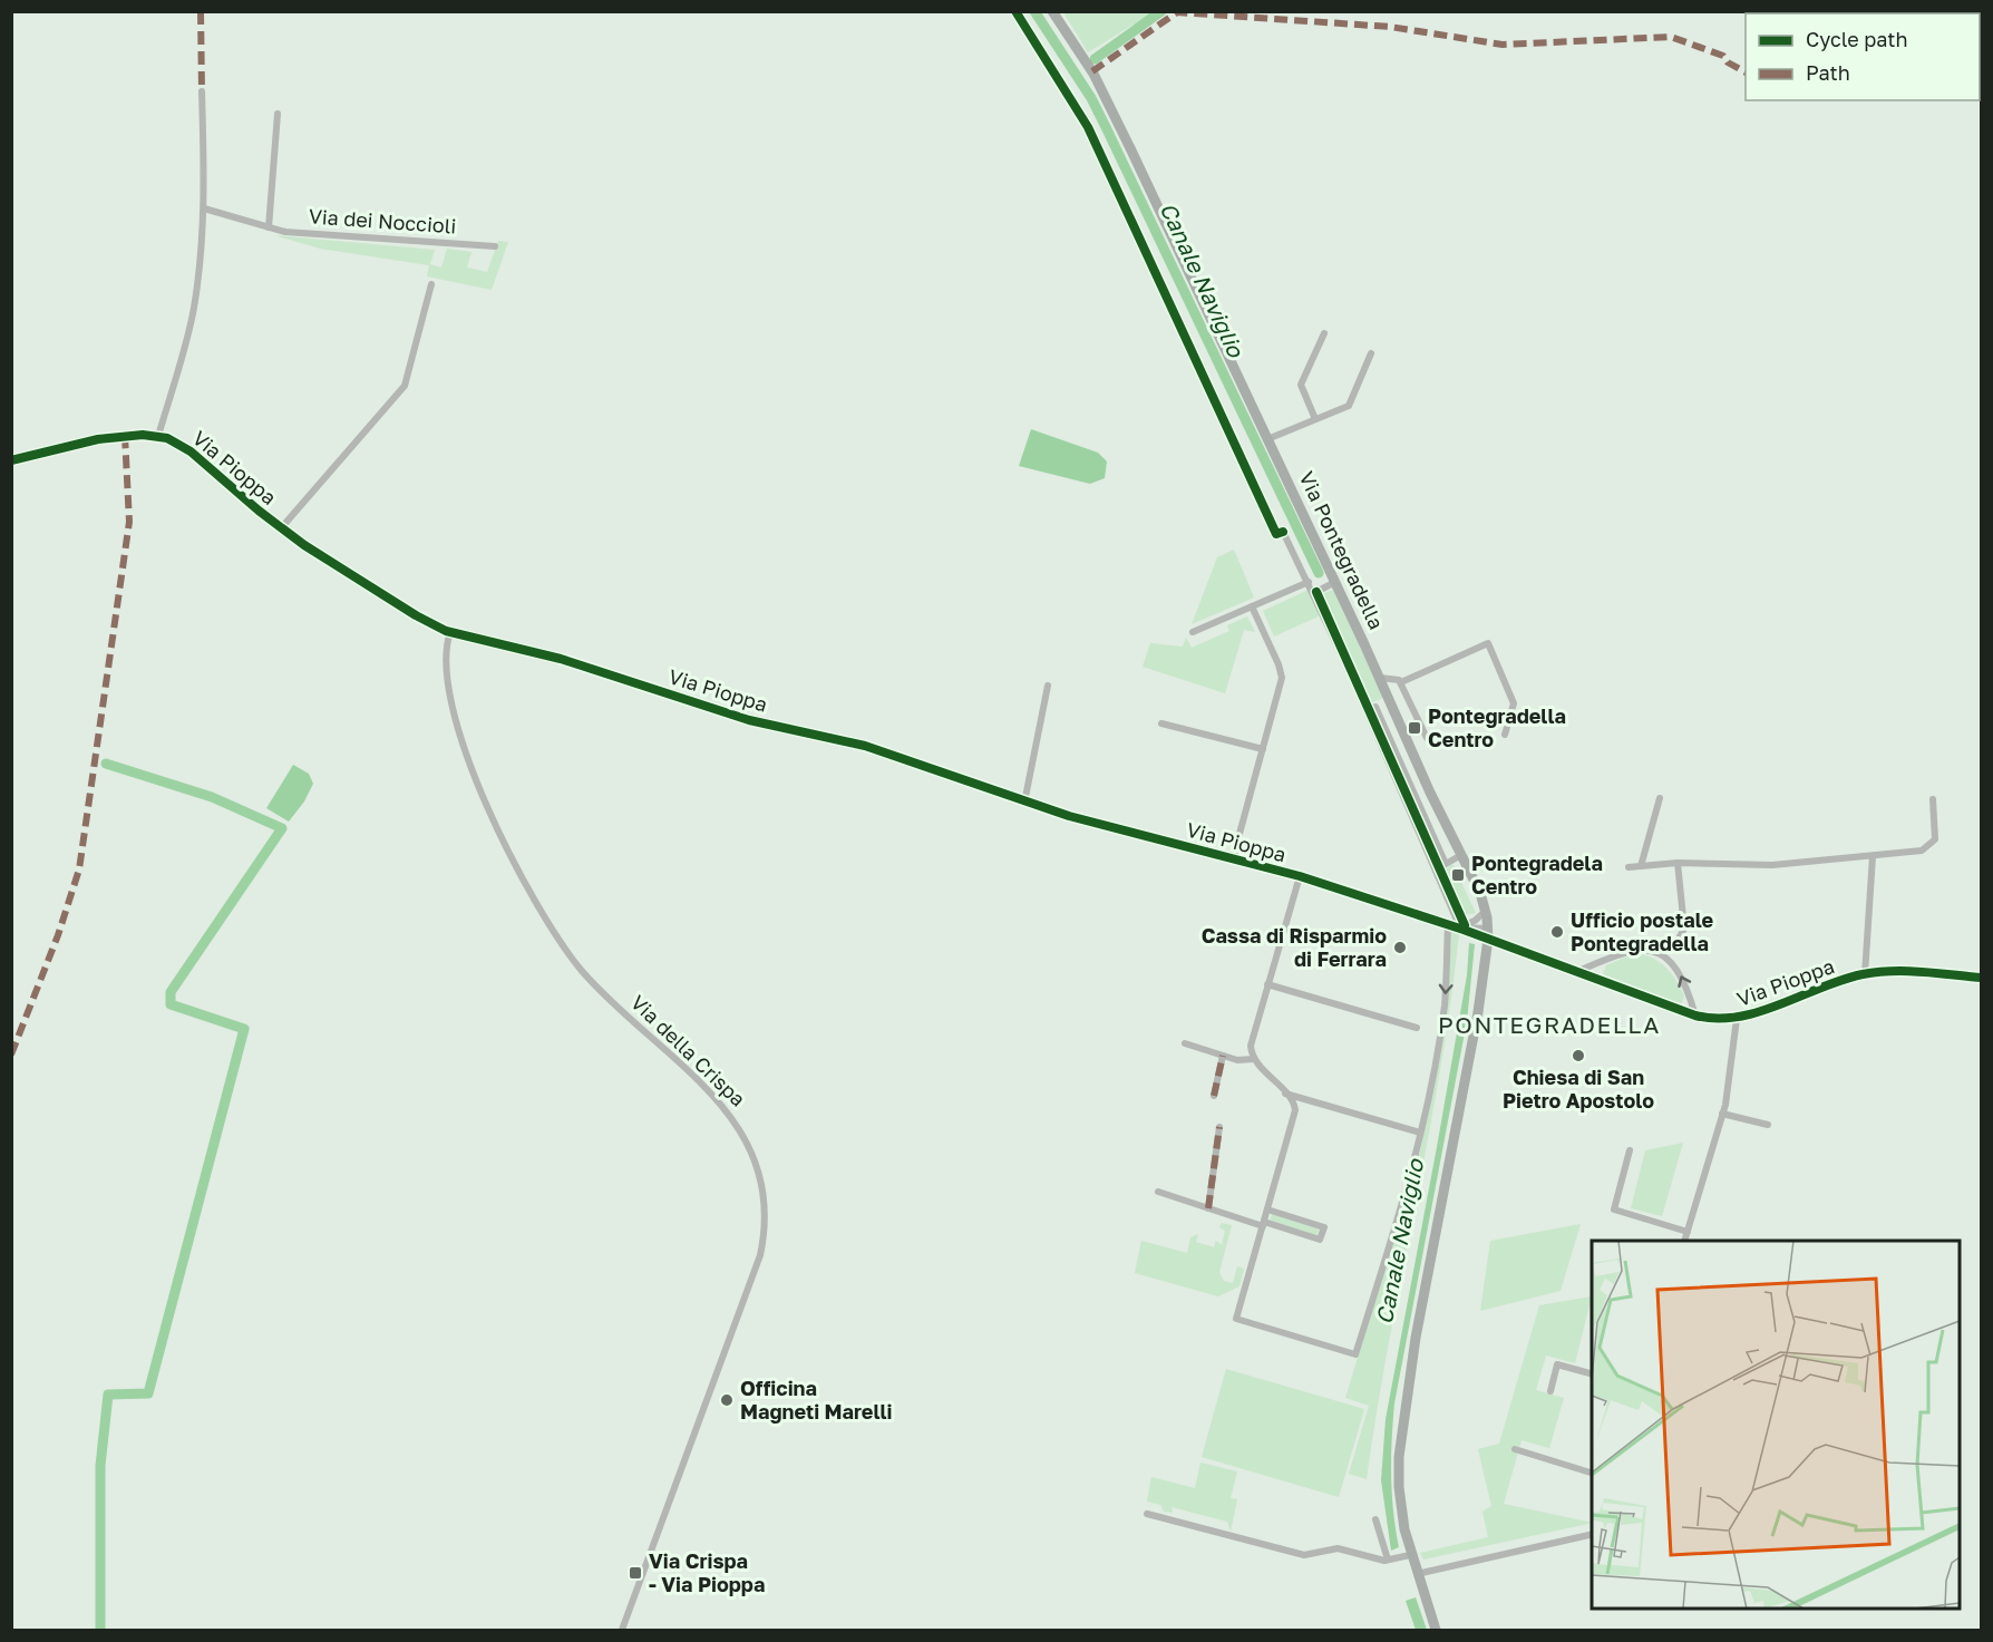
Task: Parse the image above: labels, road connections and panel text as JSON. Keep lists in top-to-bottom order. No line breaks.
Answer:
{"streets":{"street":["Via dei Noccioli","Via Pioppa","Via Pontegradella","Via della Crispa"]},"crossings":[["Via Pioppa","Via Pontegradella"],["Via Pioppa","Via della Crispa"]],"districts":["PONTEGRADELLA"],"water":["Canale Naviglio"],"places":{"transit":["Pontegradella Centro","Pontegradela Centro","Via Crispa - Via Pioppa"],"other":["Ufficio postale Pontegradella","Cassa di Risparmio di Ferrara","Chiesa di San Pietro Apostolo","Officina Magneti Marelli"]},"legend":["Cycle path","Path"]}
